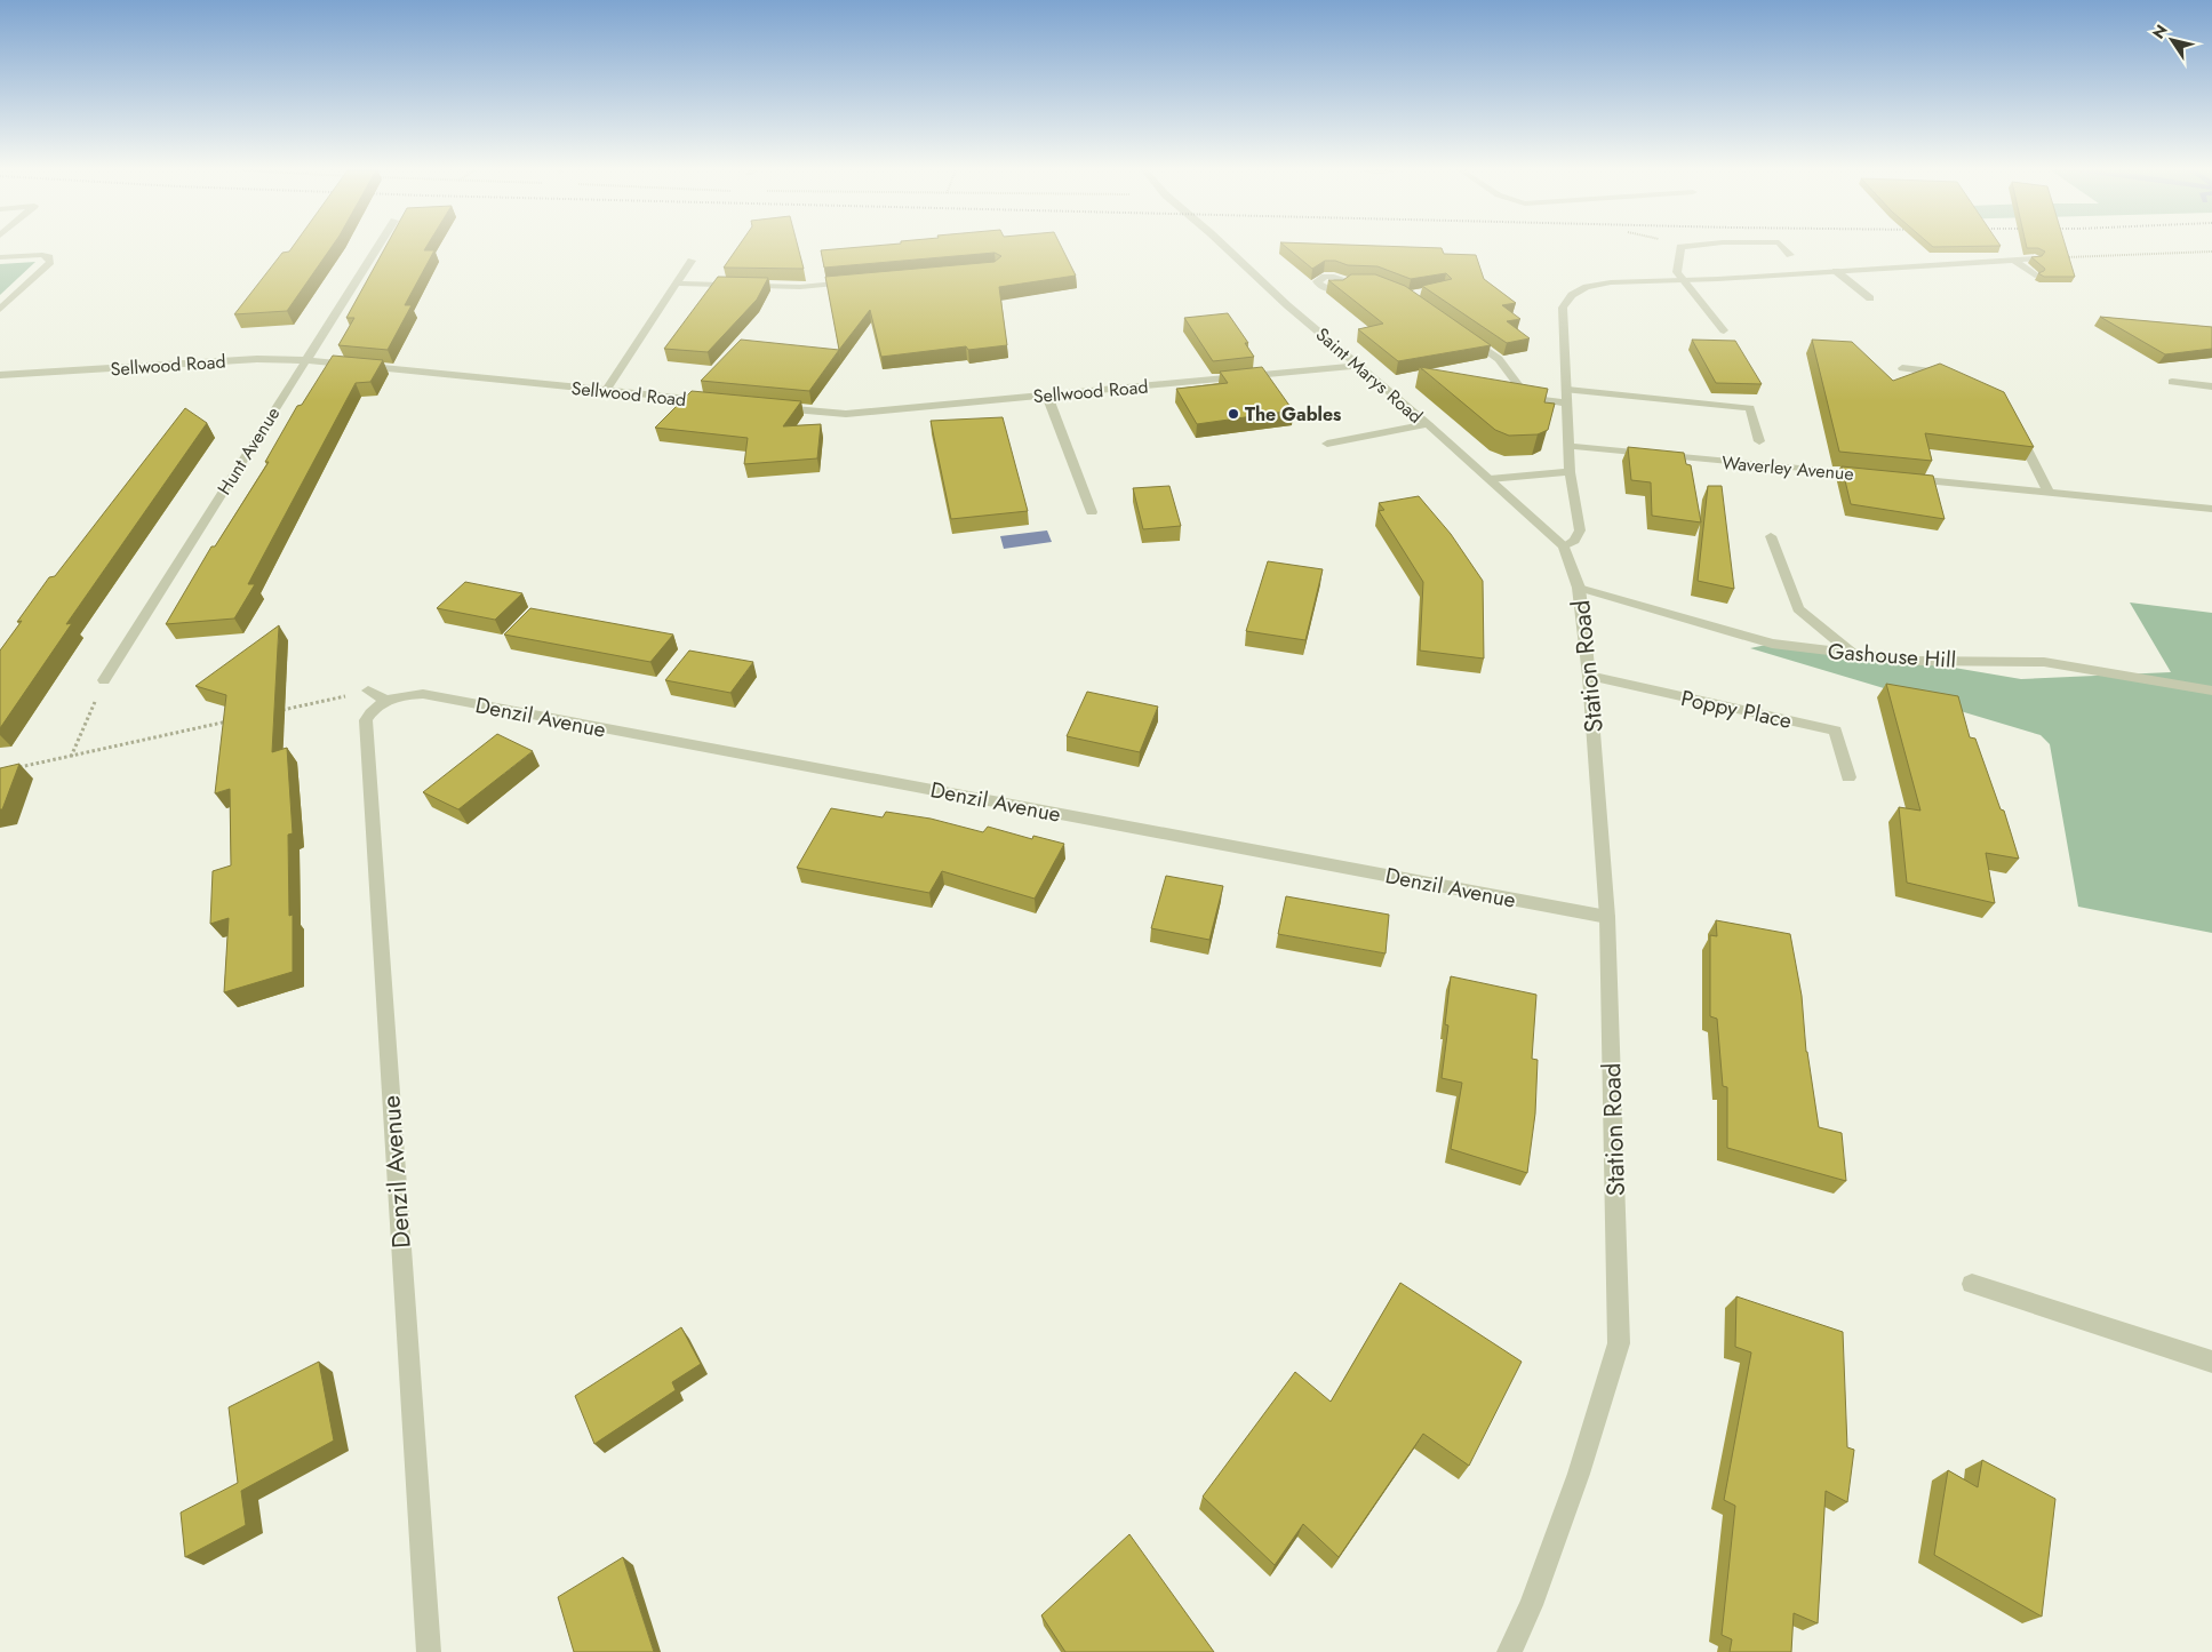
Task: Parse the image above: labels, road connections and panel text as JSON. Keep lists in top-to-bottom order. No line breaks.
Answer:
{"streets":{"street":["Sellwood Road","Saint Marys Road","Hunt Avenue","Waverley Avenue","Gashouse Hill","Station Road","Poppy Place","Denzil Avenue"]},"crossings":[["Sellwood Road","Saint Marys Road"],["Sellwood Road","Hunt Avenue"],["Saint Marys Road","Gashouse Hill"],["Saint Marys Road","Station Road"],["Gashouse Hill","Station Road"],["Station Road","Poppy Place"],["Station Road","Denzil Avenue"]],"places":["The Gables"],"north":"top left"}
